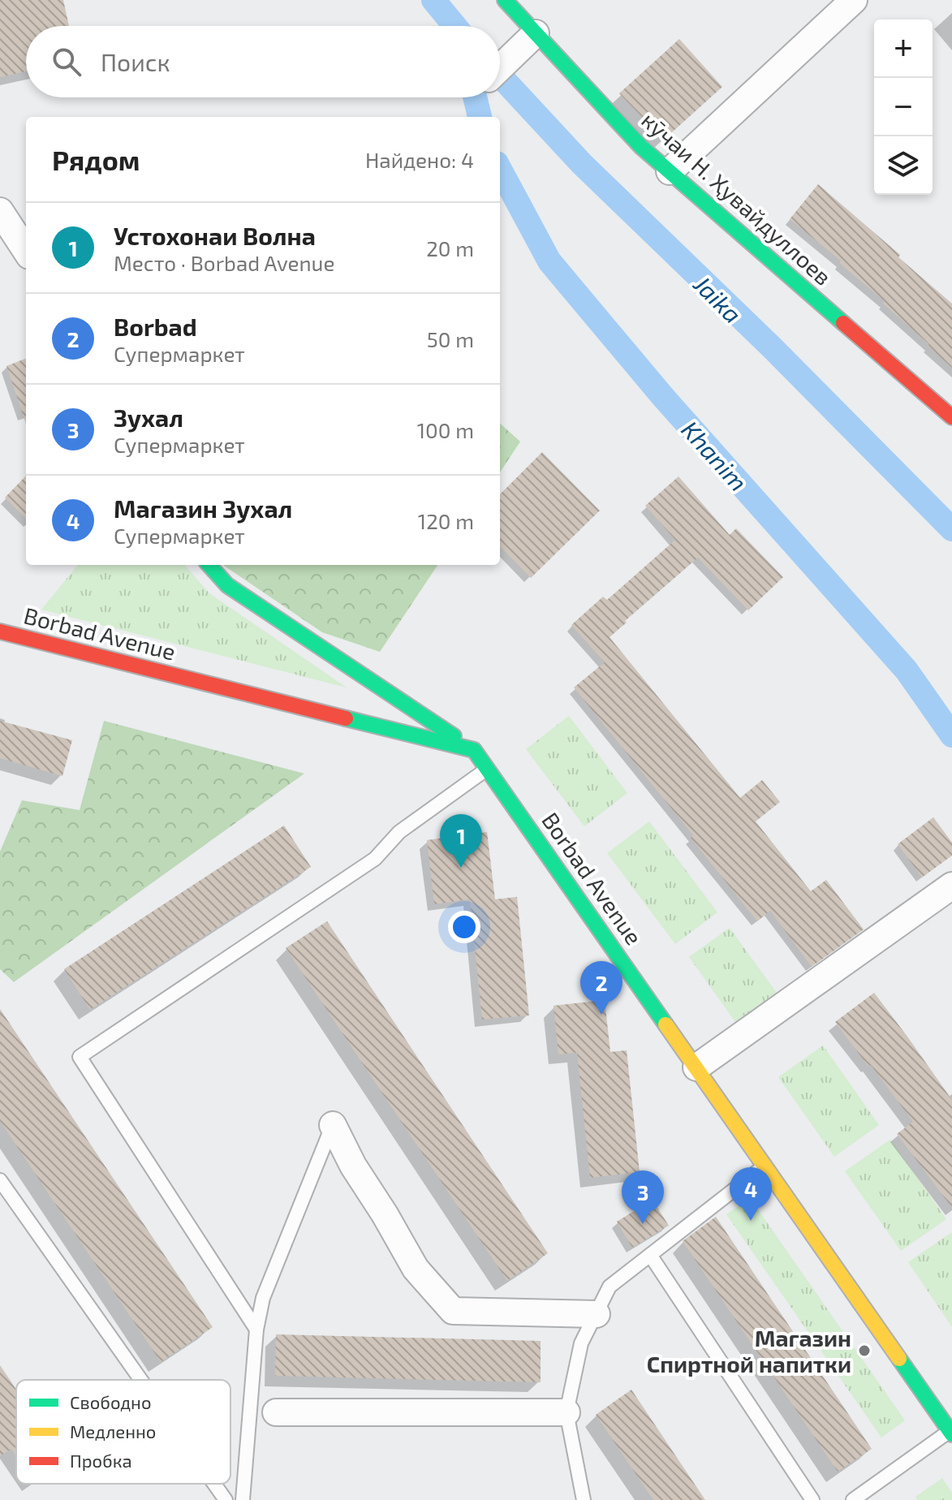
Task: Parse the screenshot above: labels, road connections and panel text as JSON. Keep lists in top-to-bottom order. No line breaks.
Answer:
{"streets":{"street":["кӯчаи Н. Ҳувайдуллоев","Borbad Avenue"]},"water":["Jaika","Khanim"],"places":["Магазин Спиртной напитки"],"legend":["Свободно","Медленно","Пробка"],"page":{"map_buttons":["+","−"],"search":"Поиск","heading":["Рядом","Найдено: 4"],"list":[{"mark":"1","name":"Устохонаи Волна","note":"Место · Borbad Avenue","value":"20 m"},{"mark":"2","name":"Borbad","note":"Супермаркет","value":"50 m"},{"mark":"3","name":"Зухал","note":"Супермаркет","value":"100 m"},{"mark":"4","name":"Магазин Зухал","note":"Супермаркет","value":"120 m"}],"pins":["1","2","4","3"]}}
